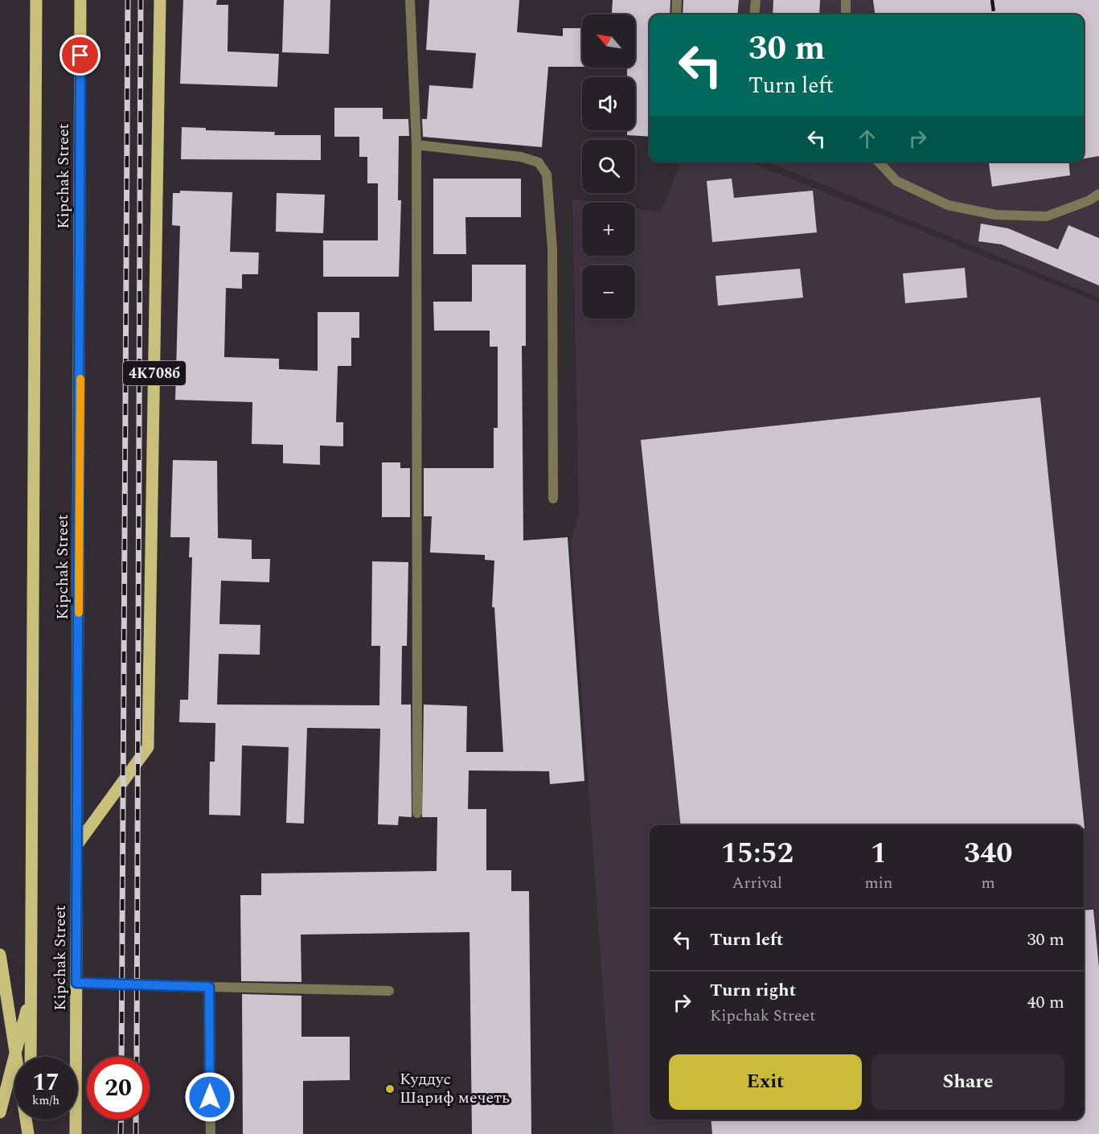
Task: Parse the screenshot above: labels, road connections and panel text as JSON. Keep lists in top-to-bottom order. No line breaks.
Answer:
{"streets":{"main road":["Kipchak Street","4К708б"]},"crossings":[["Kipchak Street","4К708б"]],"places":["Куддус Шариф мечеть"],"north":"top left","page":{"map_buttons":["+","−"],"turn":["30 m","Turn left"],"eta":["15:52","Arrival","1","min","340","m"],"list":[{"name":"Turn left","value":"30 m"},{"name":"Turn right","note":"Kipchak Street","value":"40 m"}],"buttons":["Exit","Share"],"speed":"17 km/h","limit":"20"}}
